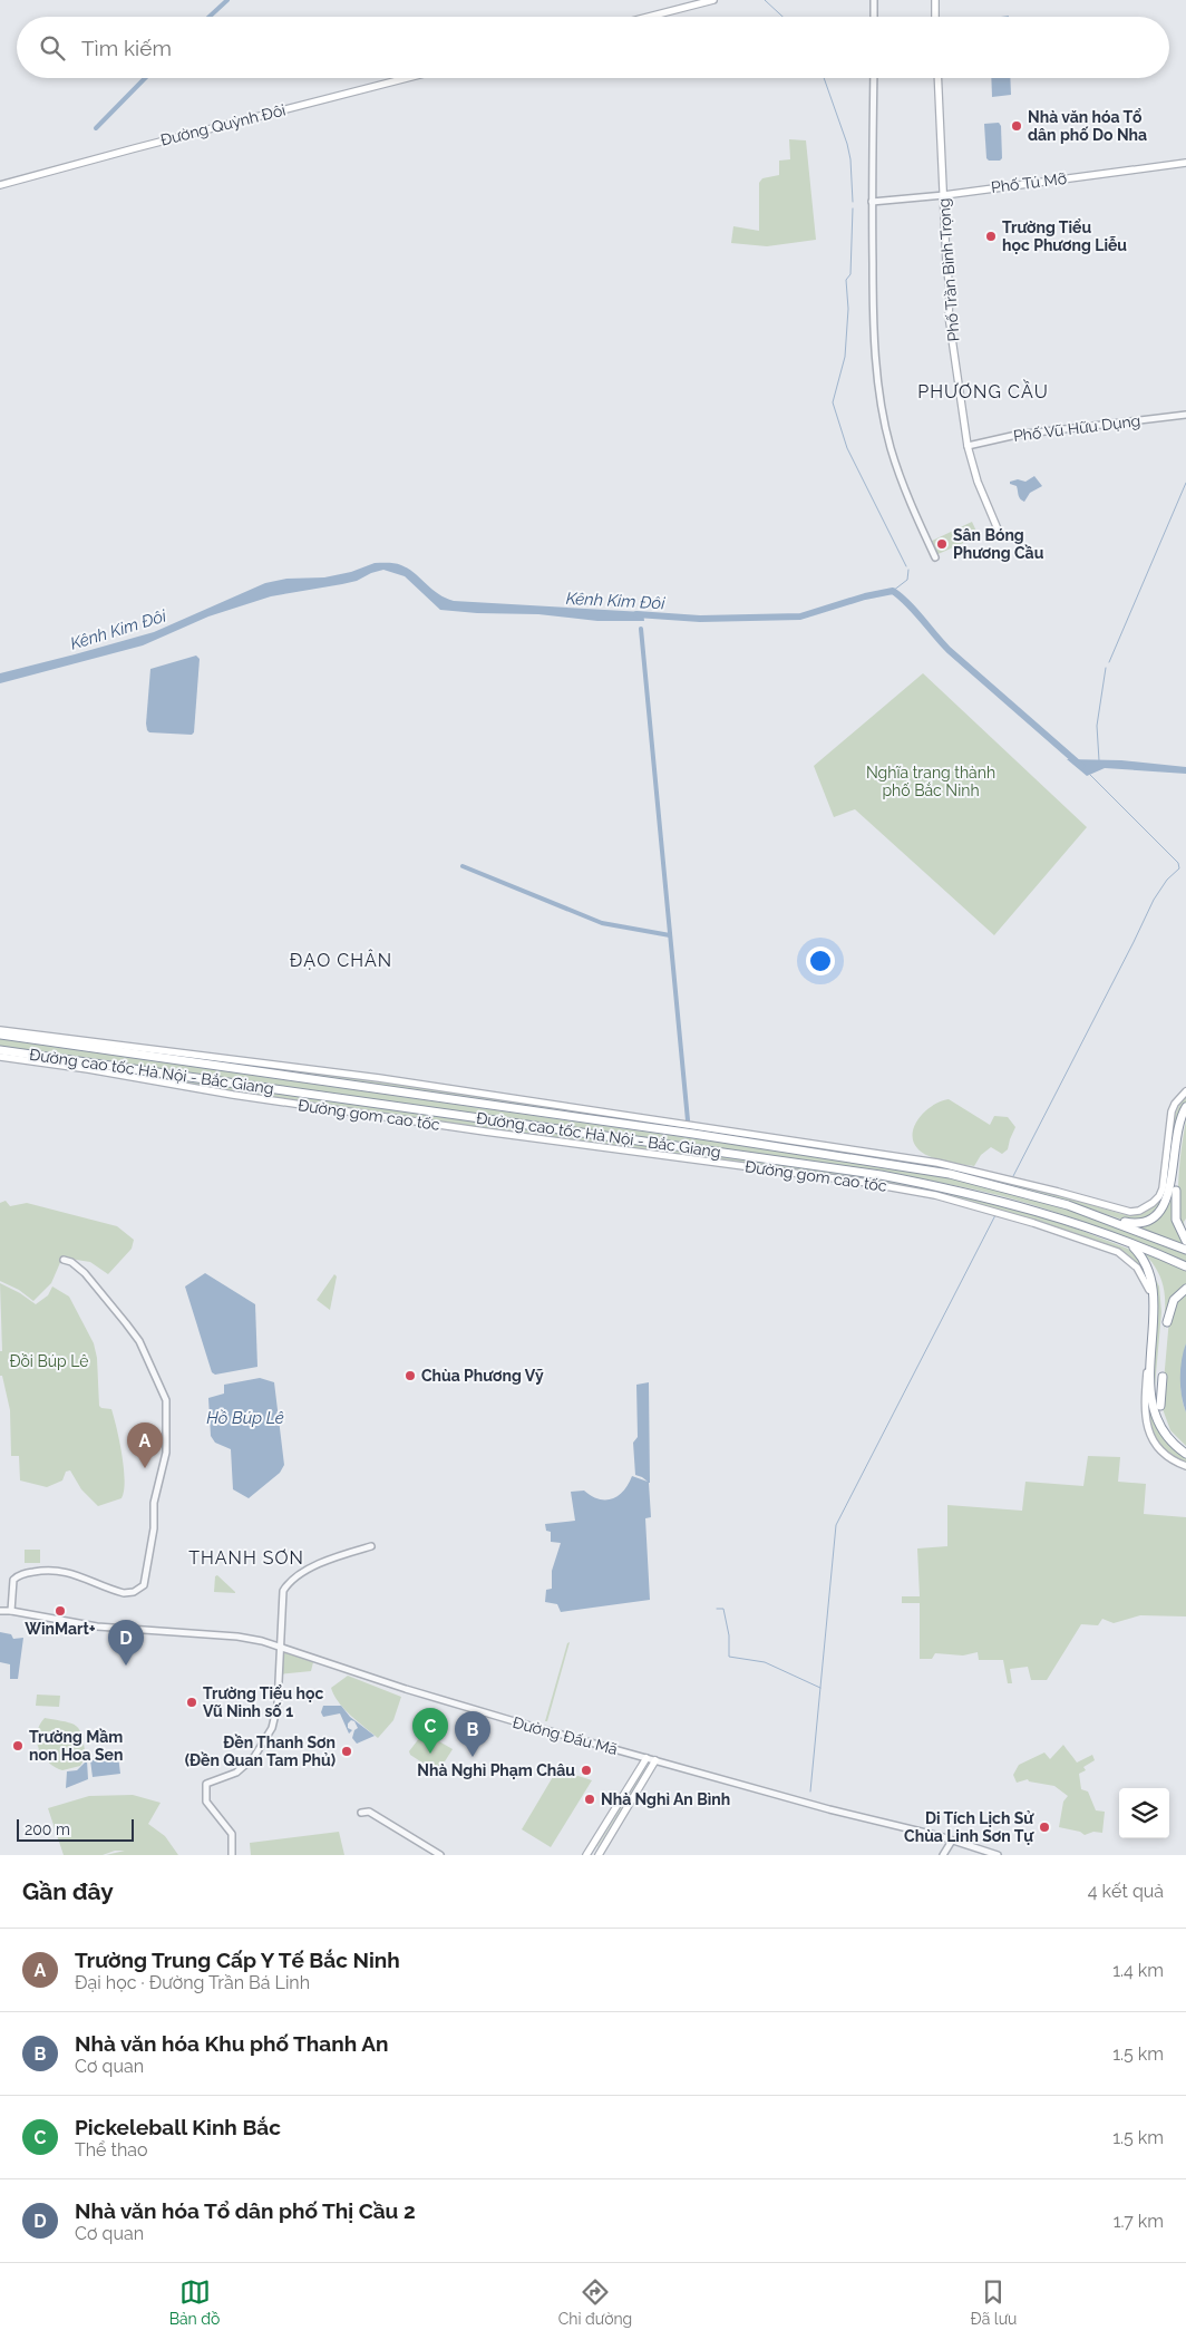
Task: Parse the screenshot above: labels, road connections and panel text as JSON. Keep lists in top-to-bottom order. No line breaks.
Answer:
{"streets":{"highway":["Đường cao tốc Hà Nội - Bắc Giang"],"main road":["Đường Quỳnh Đôi","Phố Tú Mỡ","Phố Trần Bình Trọng","Đường gom cao tốc"],"street":["Phố Vũ Hữu Dụng","Đường Đấu Mã"]},"crossings":[["Phố Tú Mỡ","Phố Trần Bình Trọng"],["Phố Trần Bình Trọng","Phố Vũ Hữu Dụng"]],"districts":["PHƯƠNG CẦU","ĐẠO CHÂN","THANH SƠN"],"water":["Kênh Kim Đôi","Hồ Búp Lê"],"parks":["Nghĩa trang thành phố Bắc Ninh","Đồi Búp Lê"],"places":["Nhà văn hóa Tổ dân phố Do Nha","Trường Tiểu học Phương Liễu","Sân Bóng Phương Cầu","Chùa Phương Vỹ","WinMart+","Trường Tiểu học Vũ Ninh số 1","Trường Mầm non Hoa Sen","Đền Thanh Sơn (Đền Quan Tam Phủ)","Nhà Nghỉ Phạm Châu","Nhà Nghỉ An Bình","Di Tích Lịch Sử Chùa Linh Sơn Tự"],"scale_bar":"200 m","page":{"search":"Tìm kiếm","pins":["A","D","C","B"],"scale":"200 m","heading":["Gần đây","4 kết quả"],"list":[{"mark":"A","name":"Trường Trung Cấp Y Tế Bắc Ninh","note":"Đại học · Đường Trần Bá Linh","value":"1.4 km"},{"mark":"B","name":"Nhà văn hóa Khu phố Thanh An","note":"Cơ quan","value":"1.5 km"},{"mark":"C","name":"Pickeleball Kinh Bắc","note":"Thể thao","value":"1.5 km"},{"mark":"D","name":"Nhà văn hóa Tổ dân phố Thị Cầu 2","note":"Cơ quan","value":"1.7 km"}],"nav":["Bản đồ","Chỉ đường","Đã lưu"]}}
